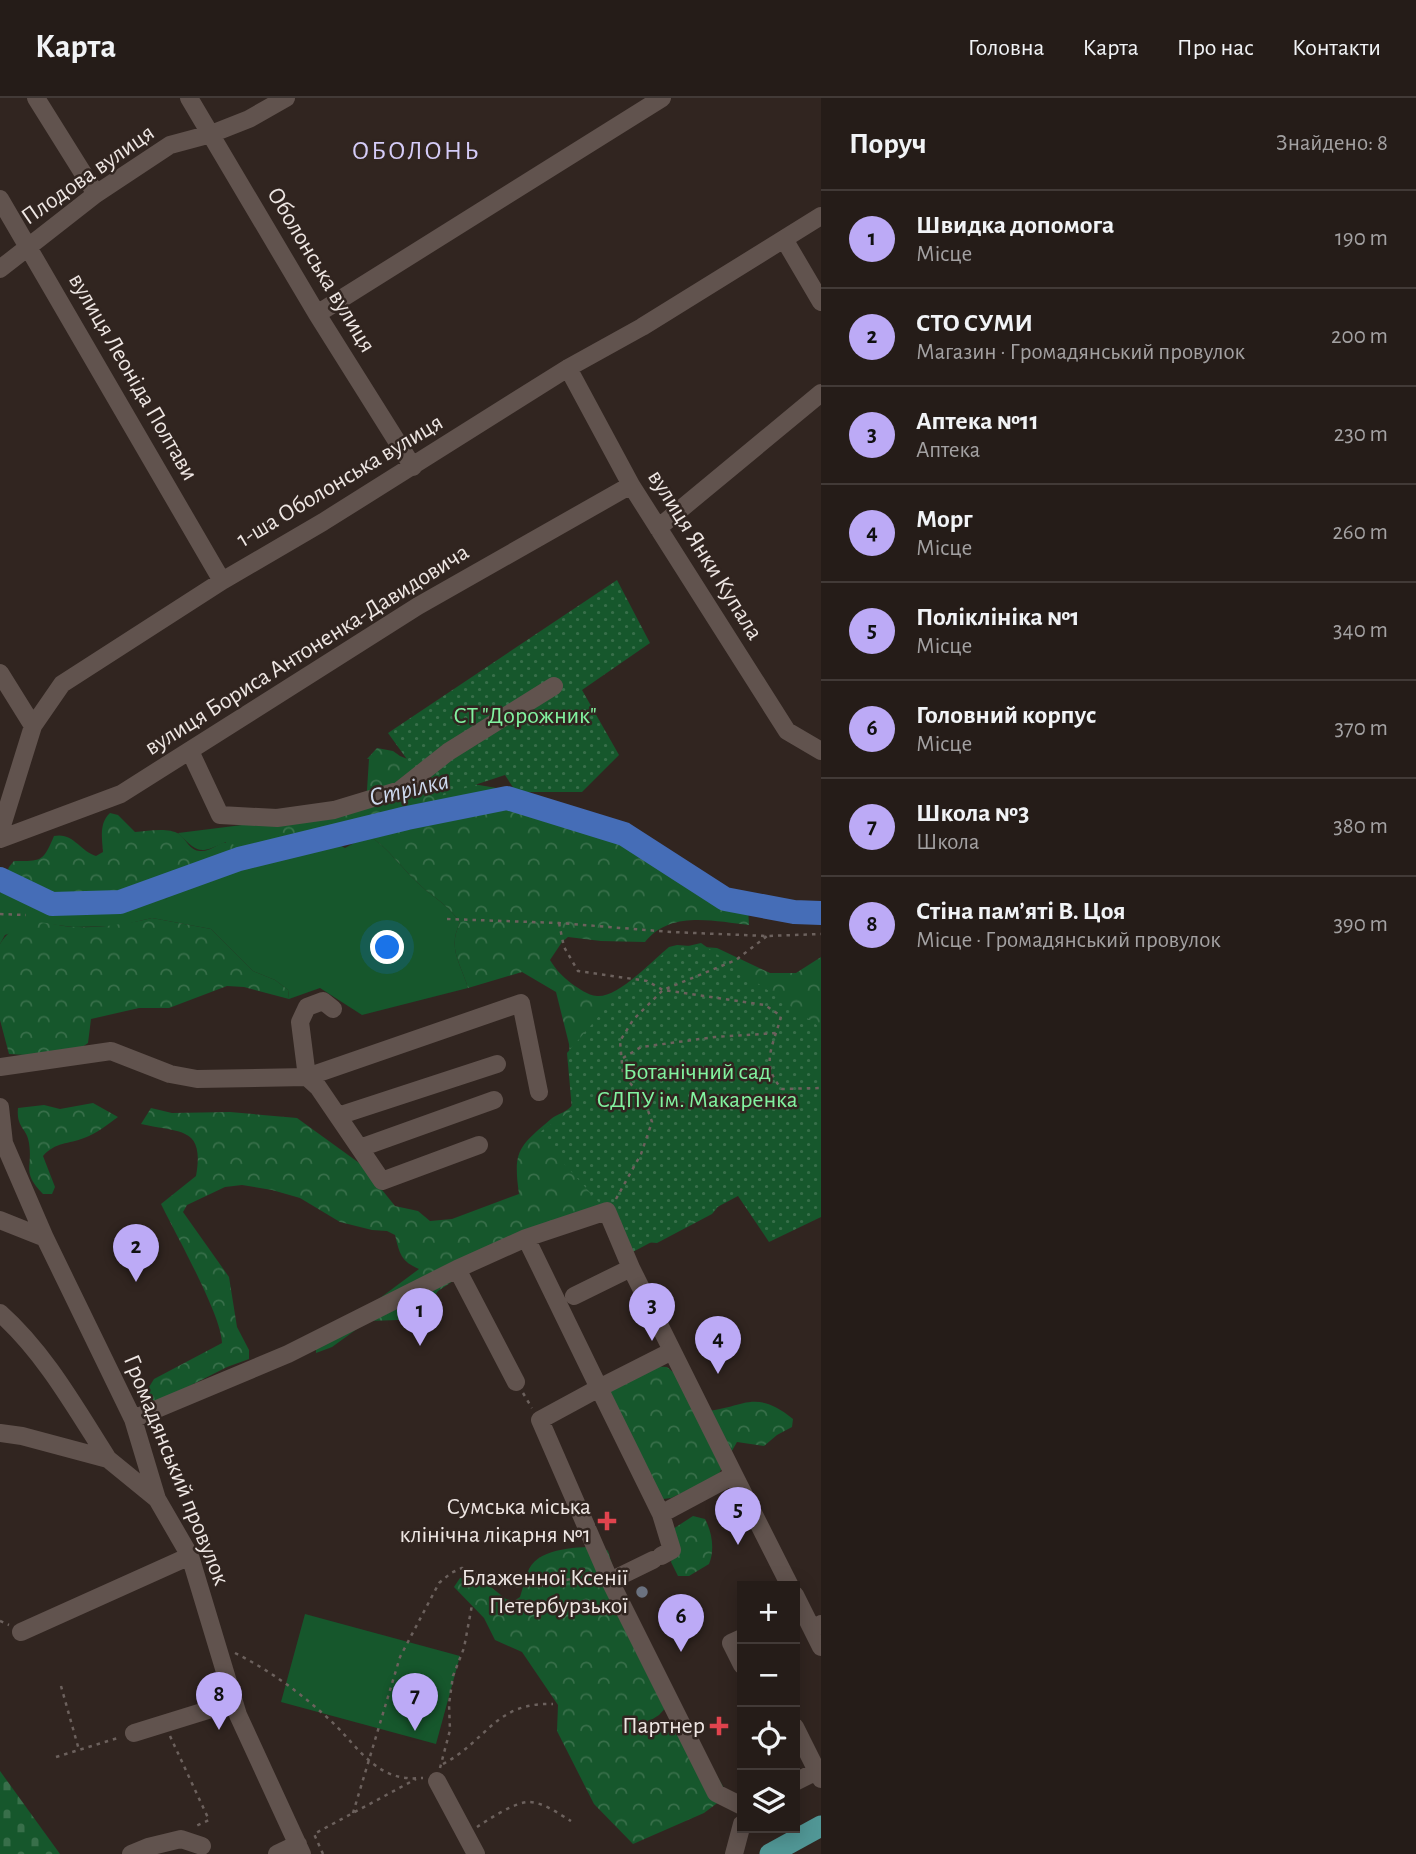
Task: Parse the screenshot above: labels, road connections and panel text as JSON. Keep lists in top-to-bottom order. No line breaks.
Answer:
{"streets":{"street":["Плодова вулиця","Оболонська вулиця","вулиця Леоніда Полтави","1-ша Оболонська вулиця","вулиця Янки Купала","вулиця Бориса Антоненка-Давидовича","Громадянський провулок"]},"crossings":[["Плодова вулиця","Оболонська вулиця"],["Плодова вулиця","вулиця Леоніда Полтави"],["Оболонська вулиця","1-ша Оболонська вулиця"],["вулиця Леоніда Полтави","1-ша Оболонська вулиця"],["1-ша Оболонська вулиця","вулиця Янки Купала"],["вулиця Янки Купала","вулиця Бориса Антоненка-Давидовича"]],"districts":["ОБОЛОНЬ"],"water":["Стрілка"],"parks":["СТ \"Дорожник\"","Ботанічний сад СДПУ ім. Макаренка"],"places":{"health":["Сумська міська клінічна лікарня №1","Партнер"],"other":["Блаженної Ксенії Петербурзької"]},"page":{"header":"Карта","nav":["Головна","Карта","Про нас","Контакти"],"heading":["Поруч","Знайдено: 8"],"list":[{"mark":"1","name":"Швидка допомога","note":"Місце","value":"190 m"},{"mark":"2","name":"СТО СУМИ","note":"Магазин · Громадянський провулок","value":"200 m"},{"mark":"3","name":"Аптека №11","note":"Аптека","value":"230 m"},{"mark":"4","name":"Морг","note":"Місце","value":"260 m"},{"mark":"5","name":"Поліклініка №1","note":"Місце","value":"340 m"},{"mark":"6","name":"Головний корпус","note":"Місце","value":"370 m"},{"mark":"7","name":"Школа №3","note":"Школа","value":"380 m"},{"mark":"8","name":"Стіна пам’яті В. Цоя","note":"Місце · Громадянський провулок","value":"390 m"}],"pins":["2","3","1","4","5","6","8","7"],"map_buttons":["+","−"]}}
